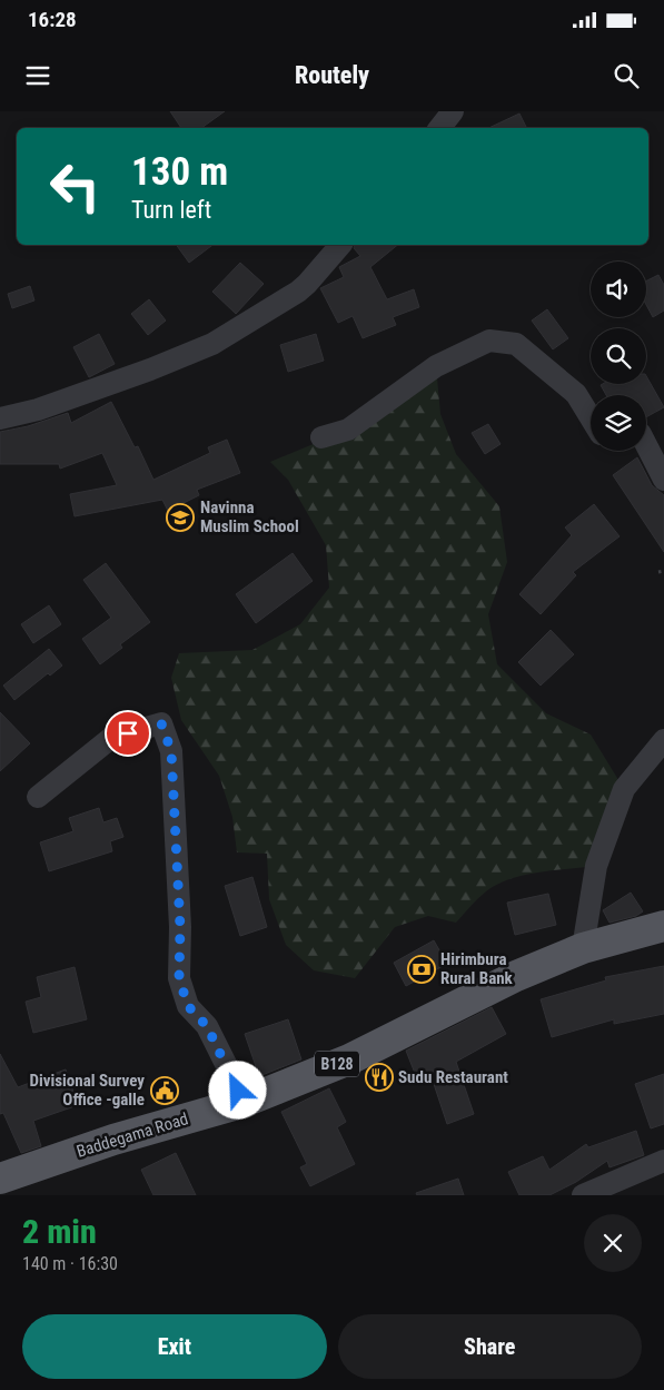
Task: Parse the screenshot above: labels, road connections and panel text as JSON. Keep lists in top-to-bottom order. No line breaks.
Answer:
{"streets":{"main road":["B128","Baddegama Road"]},"places":{"school or university":["Navinna Muslim School"],"bank":["Hirimbura Rural Bank"],"restaurant":["Sudu Restaurant"],"public building":["Divisional Survey Office -galle"]},"page":{"status":"16:28","header":"Routely","turn":["130 m","Turn left"],"heading":["2 min","140 m · 16:30"],"buttons":["Exit","Share"]}}
